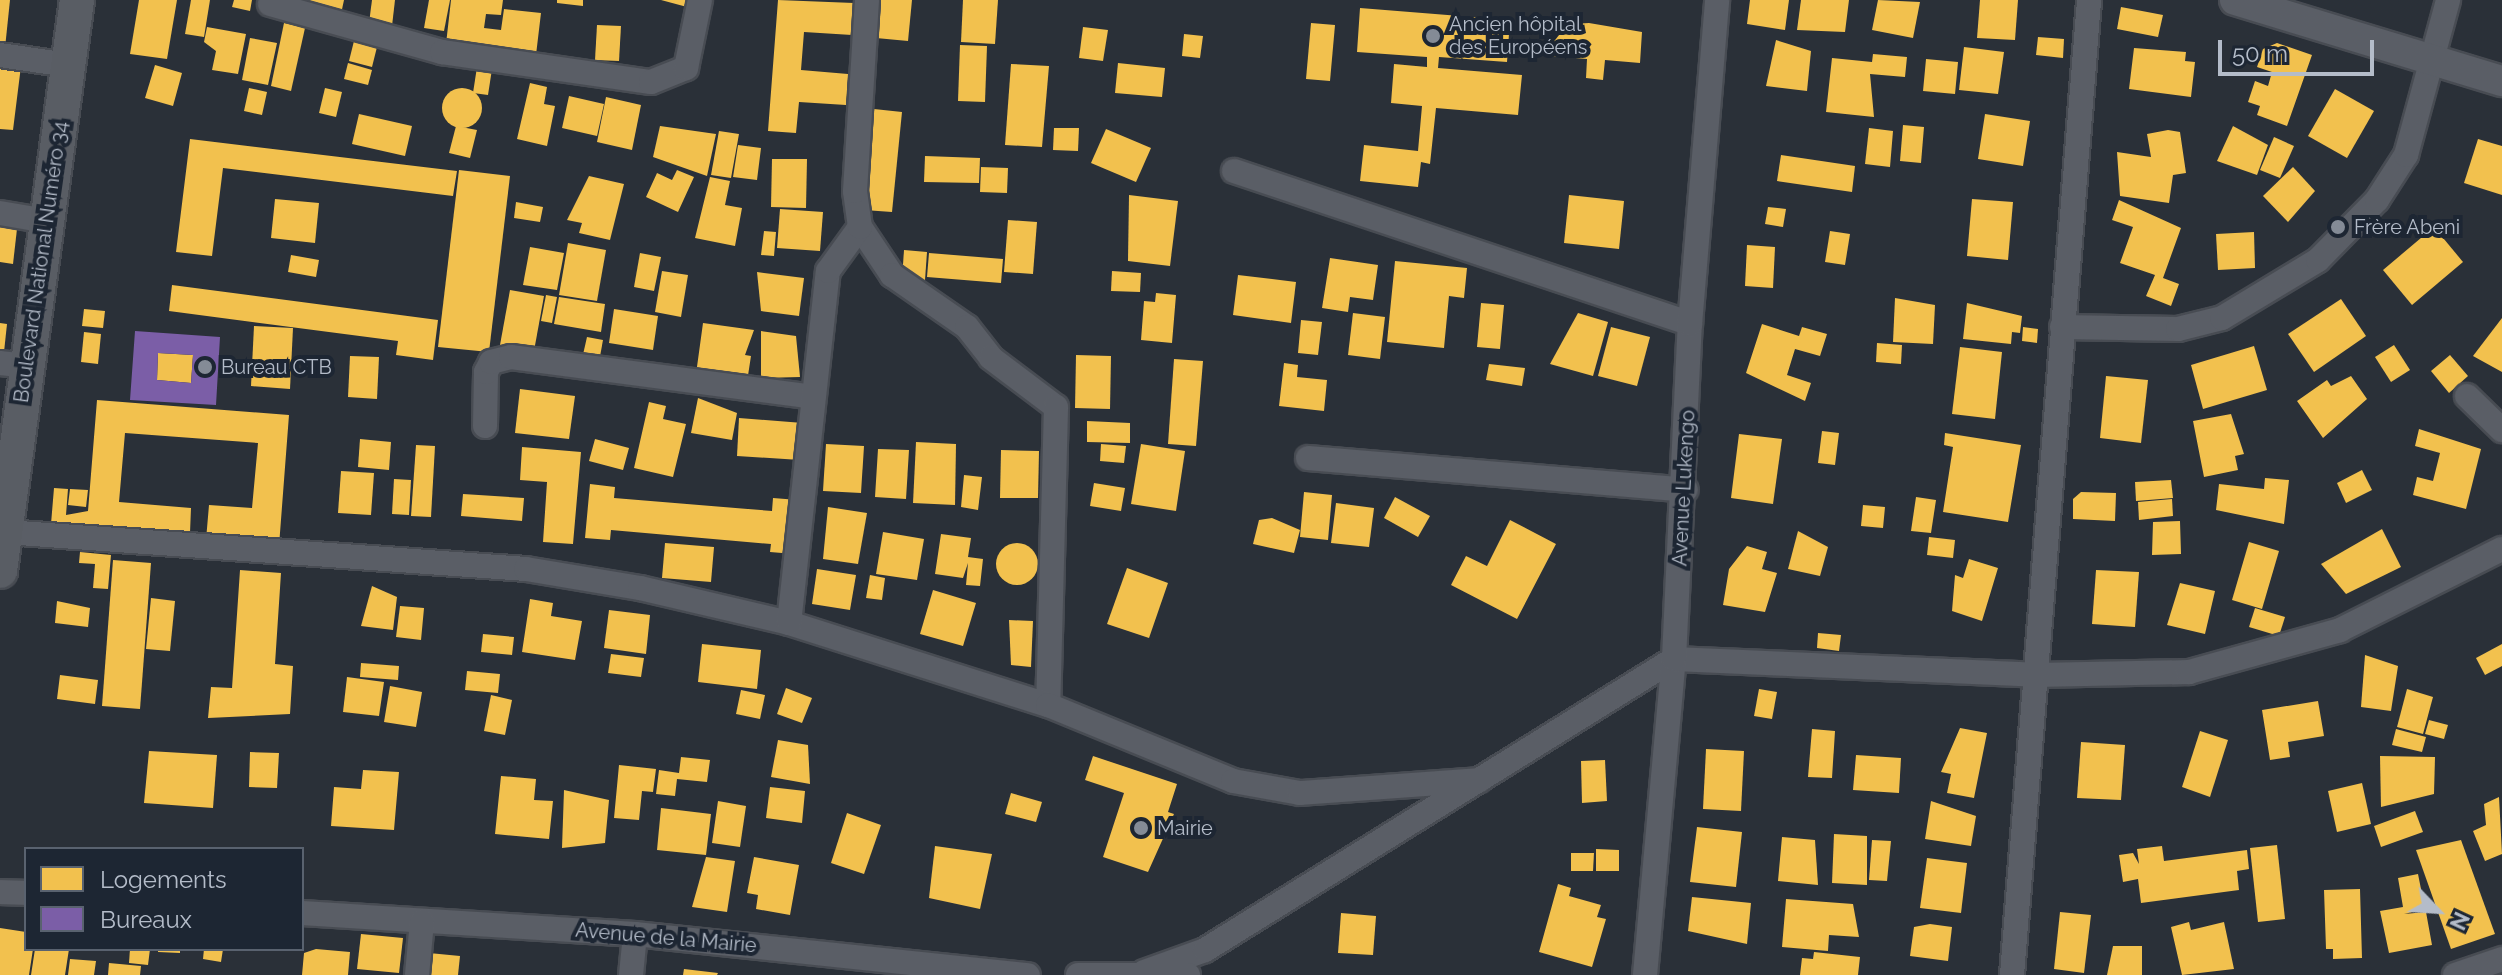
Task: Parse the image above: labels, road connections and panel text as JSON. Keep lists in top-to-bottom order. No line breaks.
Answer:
{"streets":{"main road":["Boulevard National Numéro 34"],"street":["Avenue Lukengo","Avenue de la Mairie"]},"places":["Ancien hôpital des Européens","Frère Abeni","Bureau CTB","Mairie"],"legend":["Logements","Bureaux"],"scale_bar":"50 m","north":"bottom right"}
